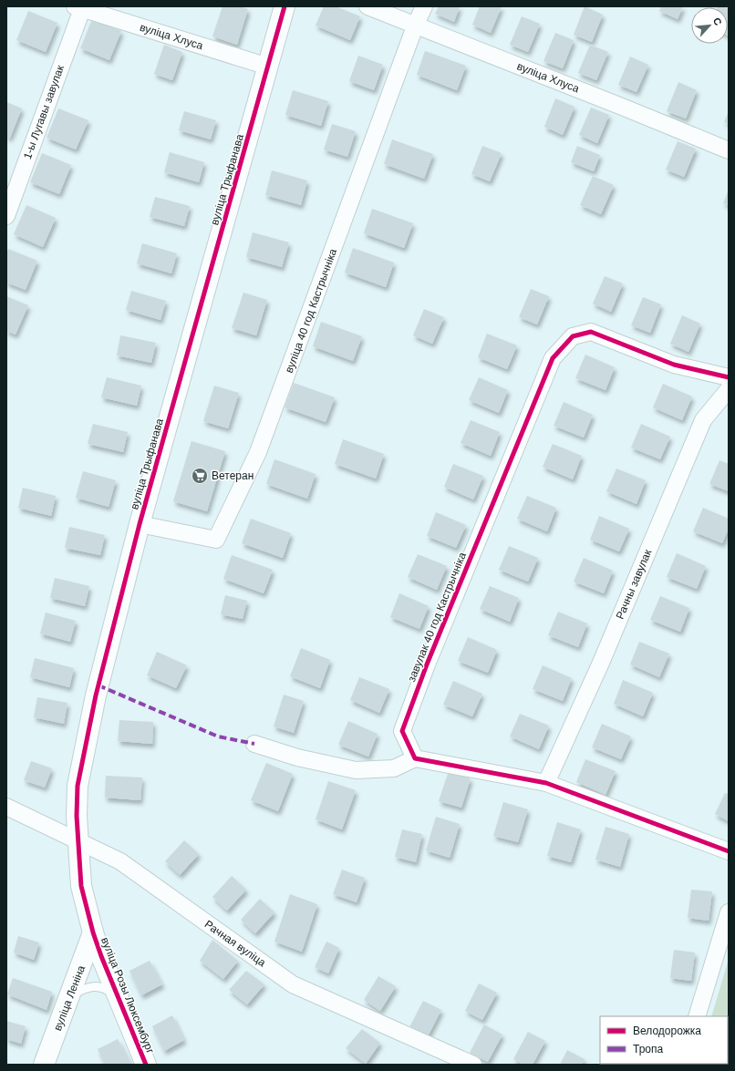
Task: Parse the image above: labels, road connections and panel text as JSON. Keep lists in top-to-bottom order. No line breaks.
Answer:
{"streets":{"street":["вуліца Хлуса","1-ы Лугавы завулак","вуліца Трыфанава","вуліца 40 год Кастрычніка","Рачны завулак","завулак 40 год Кастрычніка","Рачная вуліца","вуліца Розы Люксембург","вуліца Леніна"]},"crossings":[["вуліца Хлуса","1-ы Лугавы завулак"],["вуліца Хлуса","вуліца Трыфанава"],["вуліца Хлуса","вуліца 40 год Кастрычніка"],["вуліца Трыфанава","вуліца 40 год Кастрычніка"],["вуліца Трыфанава","Рачная вуліца"],["вуліца Трыфанава","вуліца Розы Люксембург"],["вуліца Трыфанава","вуліца Леніна"],["вуліца Розы Люксембург","вуліца Леніна"]],"places":{"supermarket":["Ветеран"]},"legend":["Велодорожка","Тропа"],"north":"top right"}
